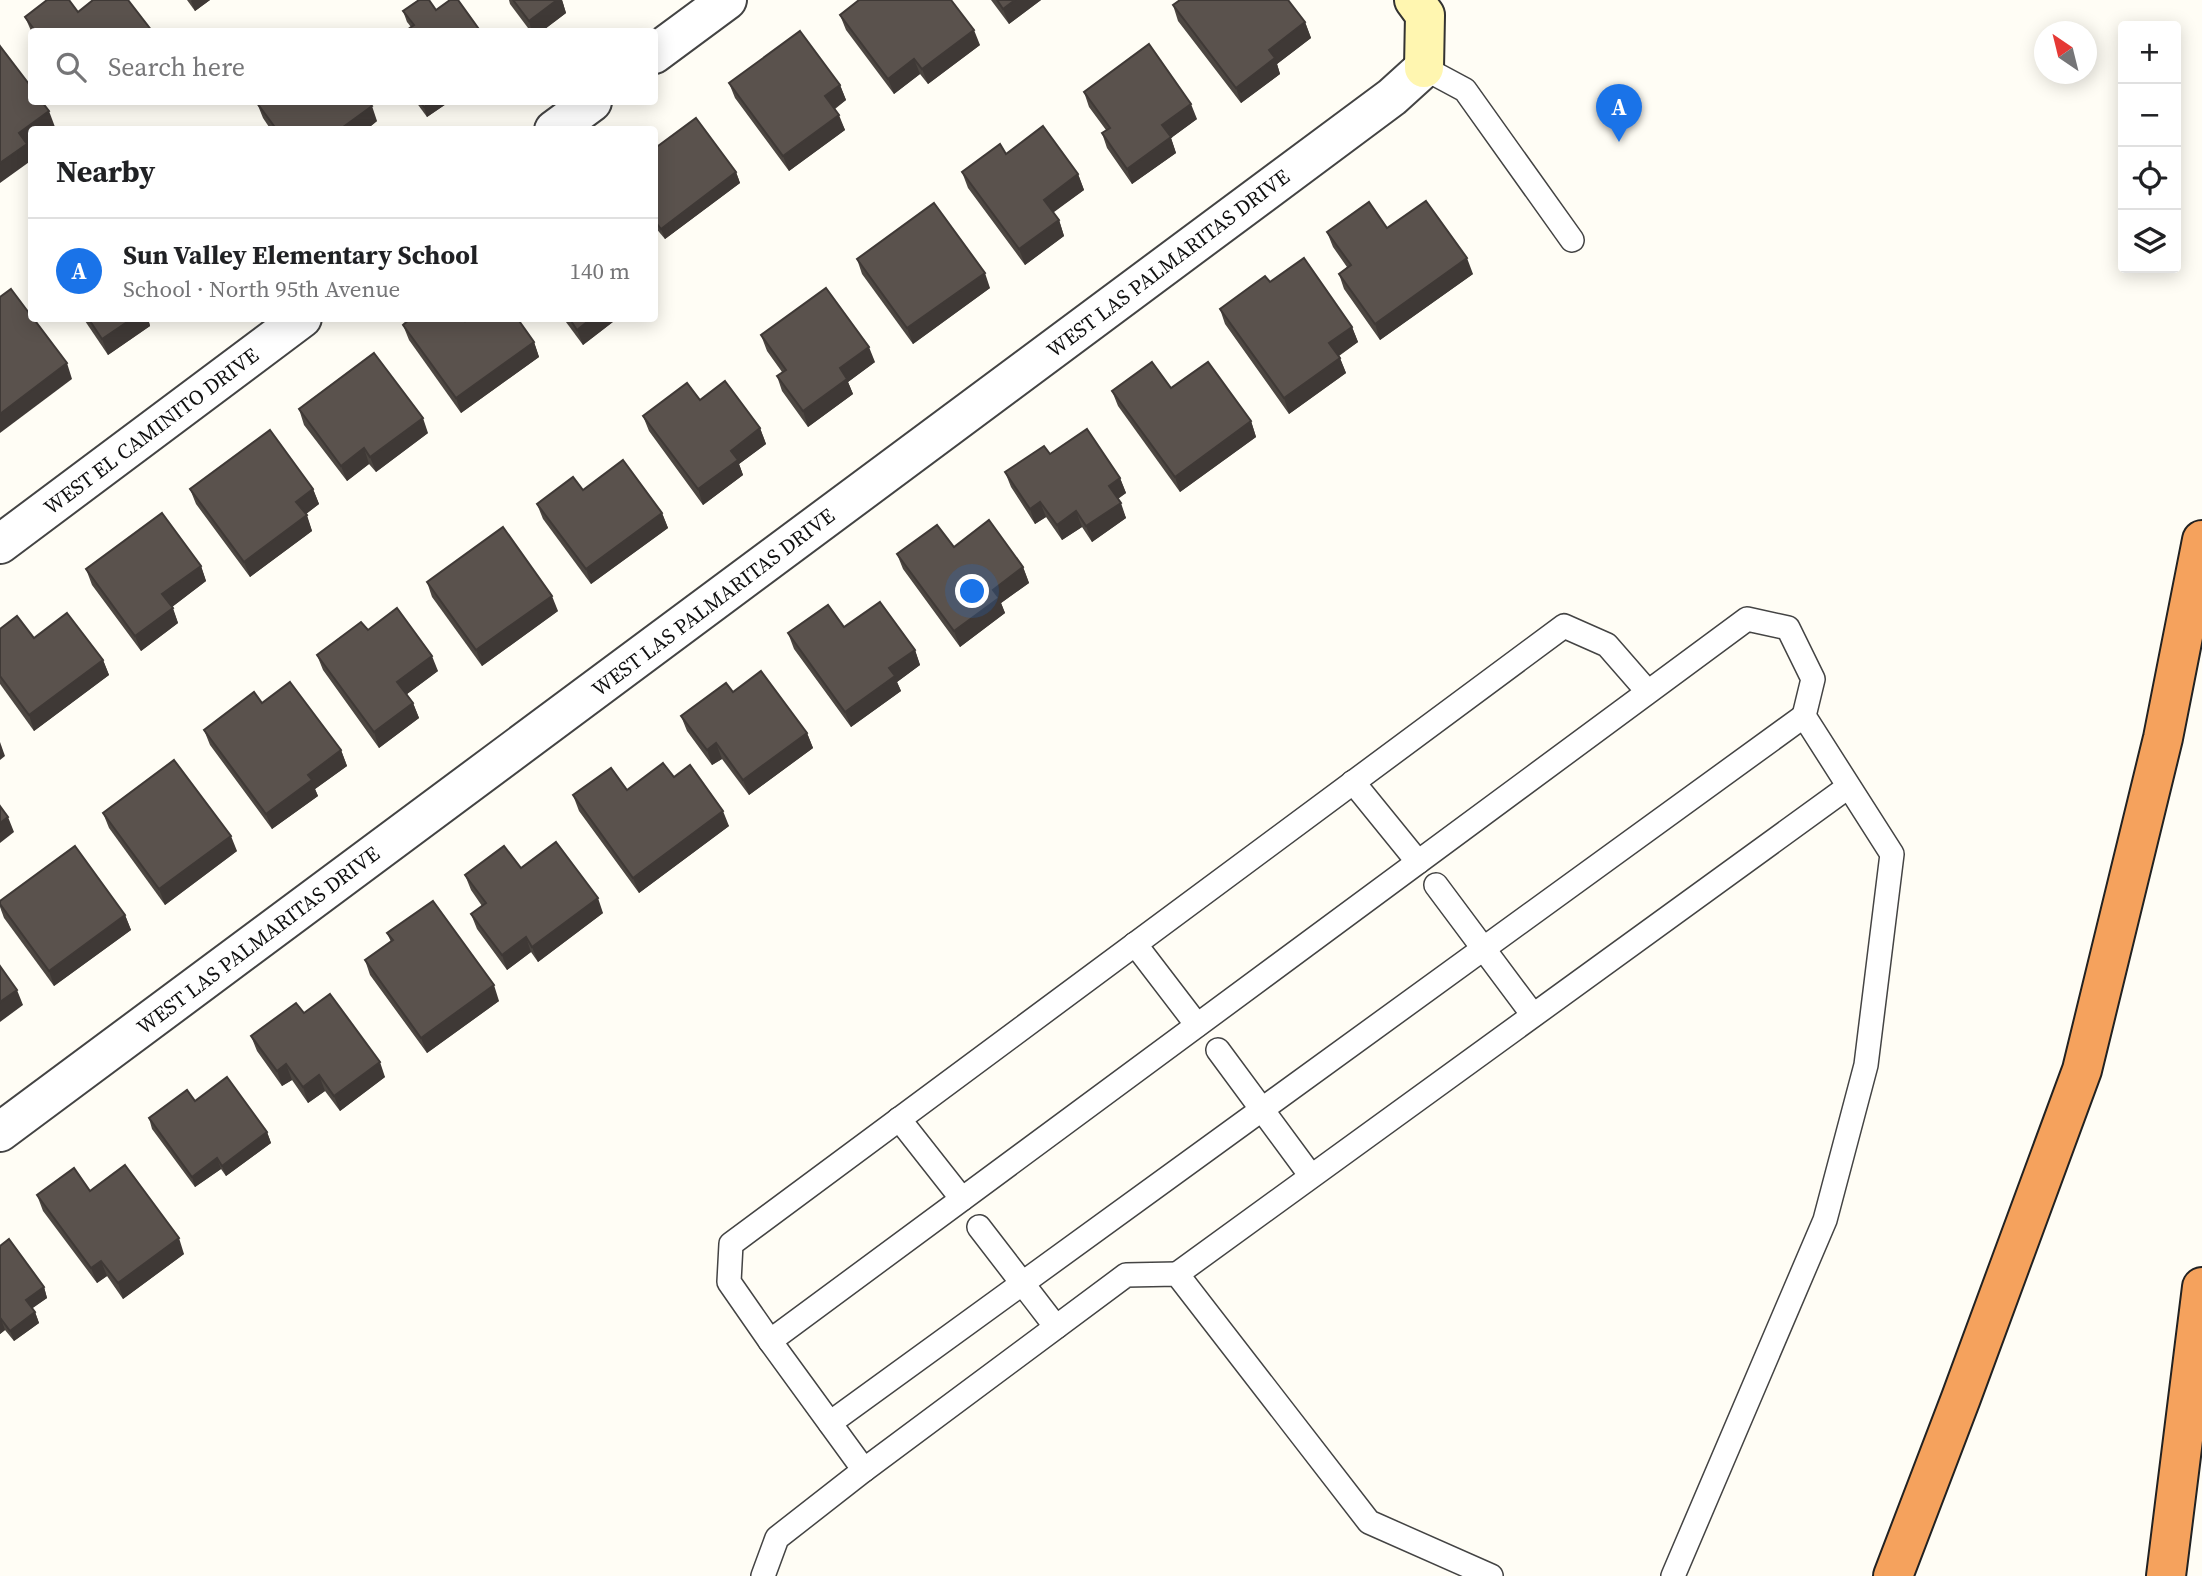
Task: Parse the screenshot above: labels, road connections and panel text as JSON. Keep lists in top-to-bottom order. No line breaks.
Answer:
{"streets":{"street":["WEST LAS PALMARITAS DRIVE","WEST EL CAMINITO DRIVE"]},"north":"top left","page":{"map_buttons":["+","−"],"search":"Search here","pins":"A","heading":"Nearby","list":[{"mark":"A","name":"Sun Valley Elementary School","note":"School · North 95th Avenue","value":"140 m"}]}}
